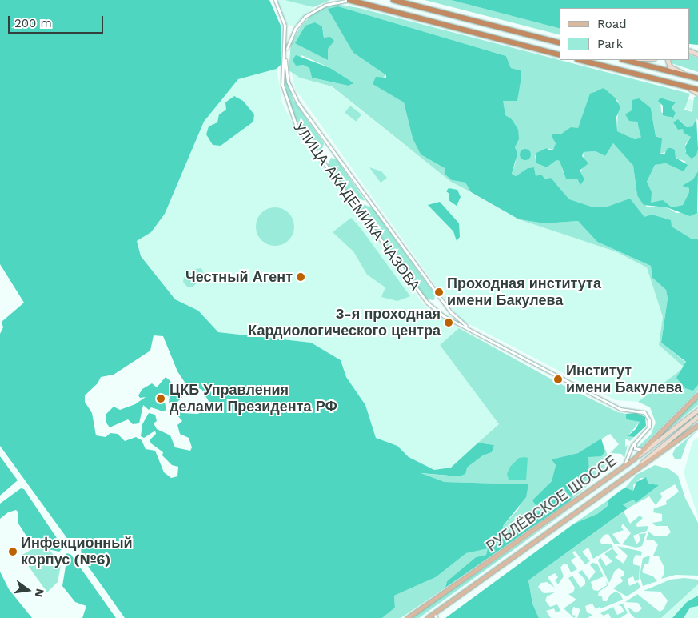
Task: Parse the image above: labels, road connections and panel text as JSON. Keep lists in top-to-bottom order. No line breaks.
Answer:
{"streets":{"main road":["РУБЛЁВСКОЕ ШОССЕ"],"street":["УЛИЦА АКАДЕМИКА ЧАЗОВА"]},"crossings":[["УЛИЦА АКАДЕМИКА ЧАЗОВА","РУБЛЁВСКОЕ ШОССЕ"]],"places":["Честный Агент","Проходная института имени Бакулева","3-я проходная Кардиологического центра","Институт имени Бакулева","ЦКБ Управления делами Президента РФ","Инфекционный корпус (№6)"],"legend":["Road","Park"],"scale_bar":"200 m","north":"right"}
